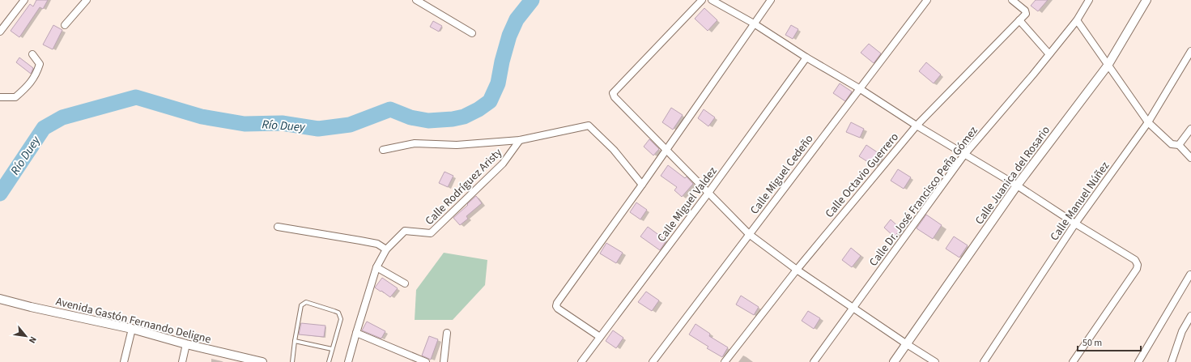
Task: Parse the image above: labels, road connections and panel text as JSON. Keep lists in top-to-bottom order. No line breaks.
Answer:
{"streets":{"street":["Calle Miguel Cedeño","Calle Octavio Guerrero","Calle Juanica del Rosario","Calle Rodríguez Aristy","Calle Dr. José Francisco Peña Gómez","Calle Manuel Núñez","Calle Miguel Valdez","Avenida Gastón Fernando Deligne"]},"water":["Río Duey"],"scale_bar":"50 m","north":"bottom right"}
